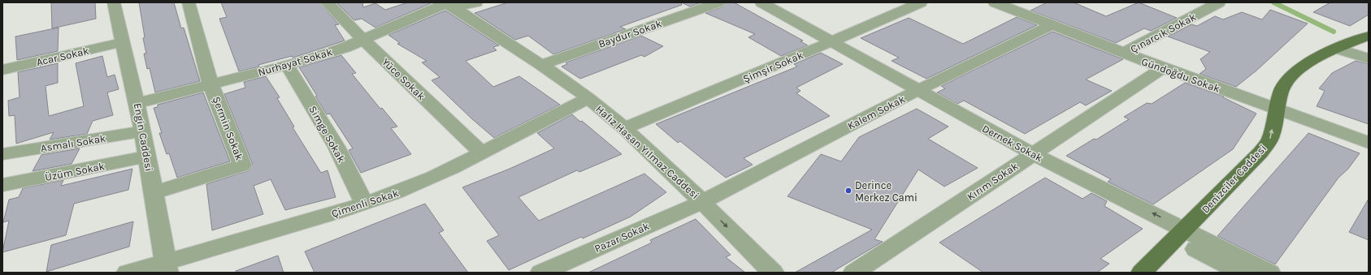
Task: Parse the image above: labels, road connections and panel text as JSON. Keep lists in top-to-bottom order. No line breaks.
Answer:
{"streets":{"main road":["Denizciler Caddesi"],"street":["Çınarcık Sokak","Baydur Sokak","Acar Sokak","Nurhayat Sokak","Şimşir Sokak","Gündoğdu Sokak","Yüce Sokak","Kalem Sokak","Şermin Sokak","Simge Sokak","Engin Caddesi","Asmalı Sokak","Dernek Sokak","Hafız Hasan Yılmaz Caddesi","Üzüm Sokak","Kırım Sokak","Çimenli Sokak","Pazar Sokak"]},"crossings":[["Çınarcık Sokak","Gündoğdu Sokak"],["Baydur Sokak","Hafız Hasan Yılmaz Caddesi"],["Acar Sokak","Engin Caddesi"],["Nurhayat Sokak","Yüce Sokak"],["Nurhayat Sokak","Şermin Sokak"],["Nurhayat Sokak","Simge Sokak"],["Nurhayat Sokak","Engin Caddesi"],["Nurhayat Sokak","Hafız Hasan Yılmaz Caddesi"],["Şimşir Sokak","Dernek Sokak"],["Şimşir Sokak","Hafız Hasan Yılmaz Caddesi"],["Gündoğdu Sokak","Kalem Sokak"],["Gündoğdu Sokak","Denizciler Caddesi"],["Gündoğdu Sokak","Kırım Sokak"],["Yüce Sokak","Çimenli Sokak"],["Kalem Sokak","Dernek Sokak"],["Kalem Sokak","Hafız Hasan Yılmaz Caddesi"],["Kalem Sokak","Pazar Sokak"],["Şermin Sokak","Engin Caddesi"],["Simge Sokak","Çimenli Sokak"],["Engin Caddesi","Asmalı Sokak"],["Engin Caddesi","Üzüm Sokak"],["Engin Caddesi","Çimenli Sokak"],["Dernek Sokak","Denizciler Caddesi"],["Dernek Sokak","Kırım Sokak"],["Hafız Hasan Yılmaz Caddesi","Çimenli Sokak"],["Hafız Hasan Yılmaz Caddesi","Pazar Sokak"]],"one_way":["Denizciler Caddesi"],"places":["Derince Merkez Cami"]}
